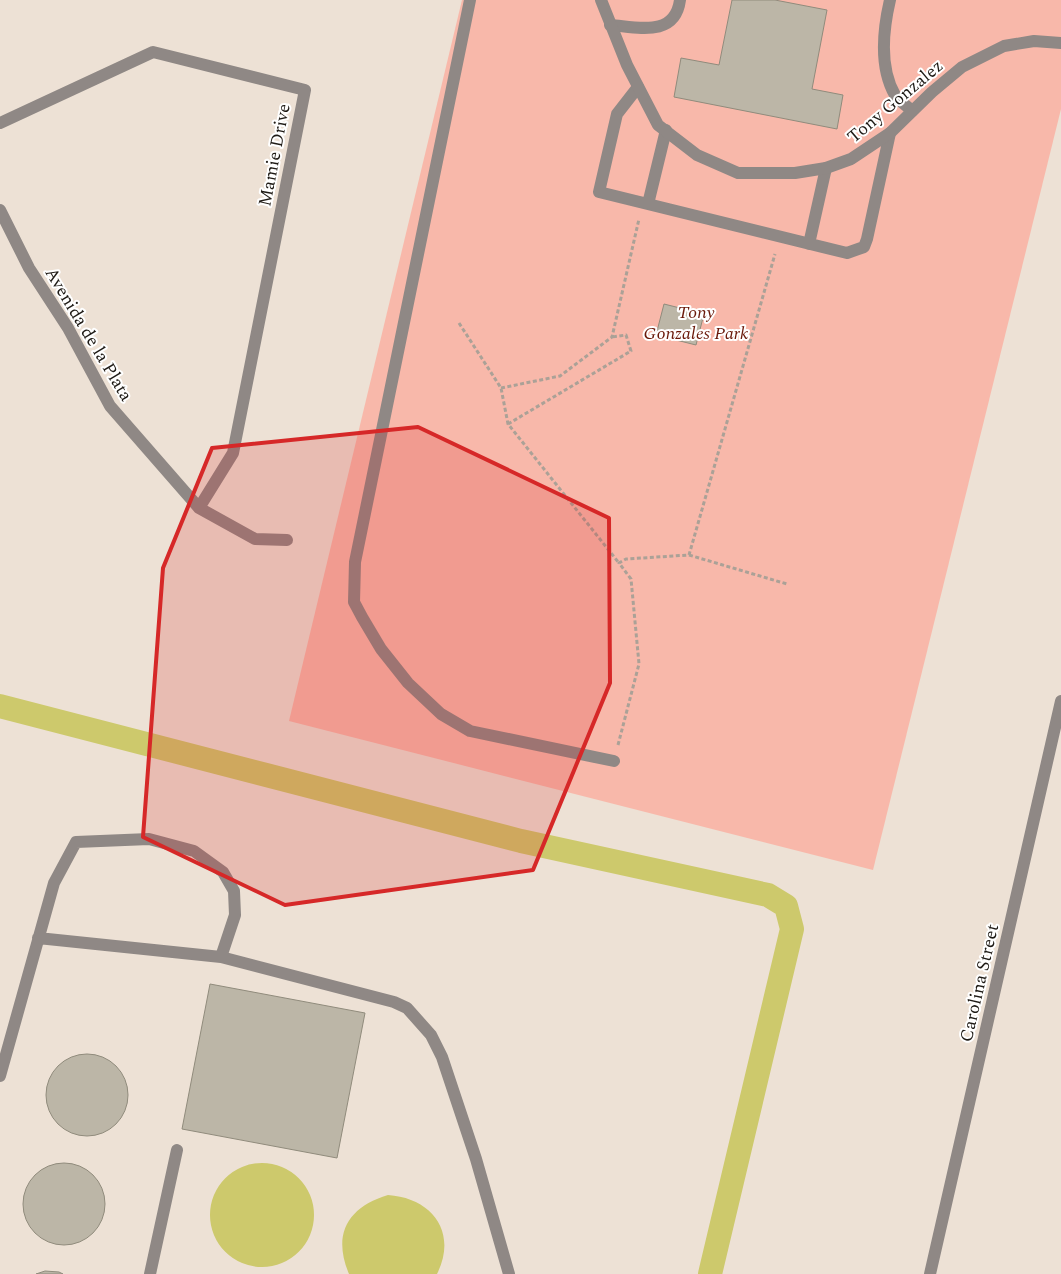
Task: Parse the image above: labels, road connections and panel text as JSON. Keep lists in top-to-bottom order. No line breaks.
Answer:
{"streets":{"street":["Tony Gonzalez","Mamie Drive","Avenida de la Plata","Carolina Street"]},"crossings":[["Mamie Drive","Avenida de la Plata"]],"parks":["Tony Gonzales Park"]}
